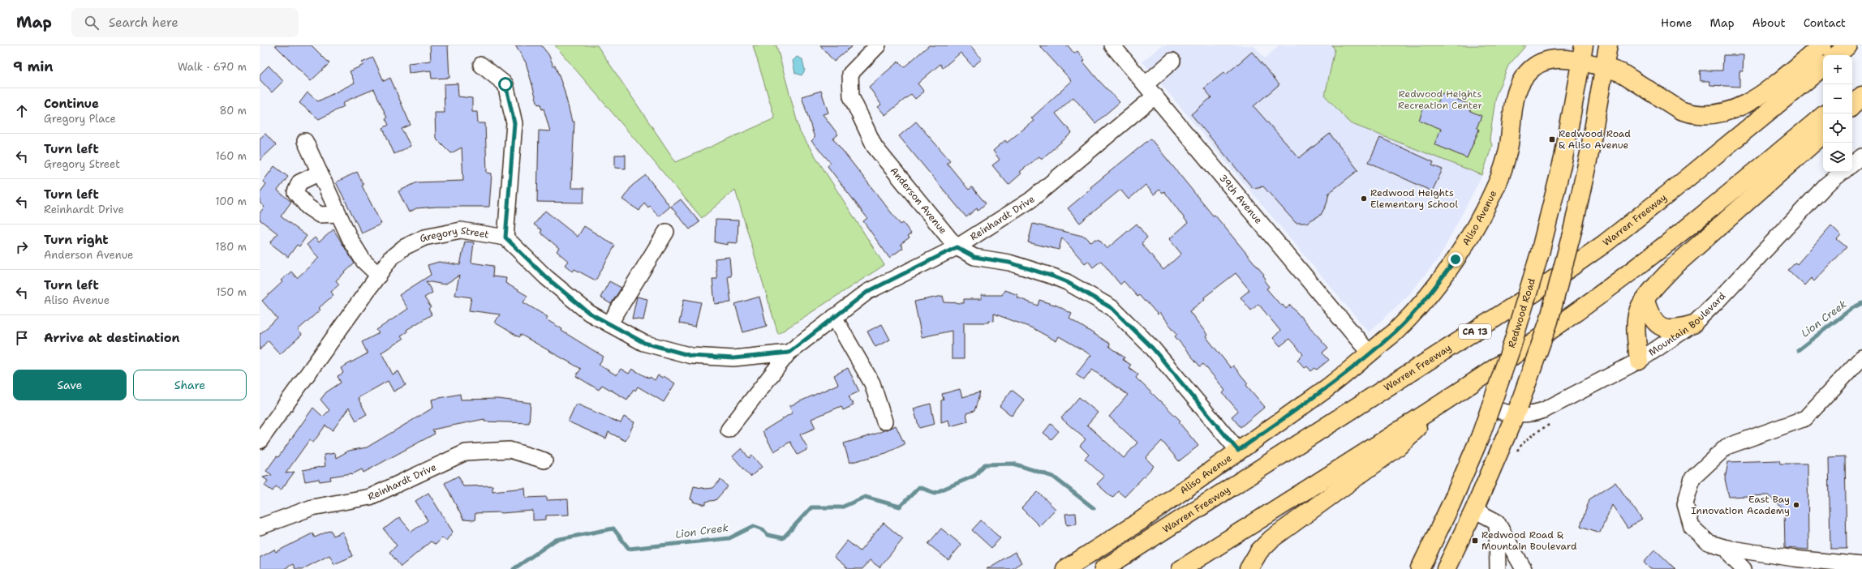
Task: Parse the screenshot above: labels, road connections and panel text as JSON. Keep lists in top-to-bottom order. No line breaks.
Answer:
{"streets":{"main road":["Aliso Avenue","Warren Freeway","Redwood Road","CA 13"],"street":["39th Avenue","Anderson Avenue","Reinhardt Drive","Gregory Street","Mountain Boulevard"]},"crossings":[["39th Avenue","Reinhardt Drive"],["39th Avenue","Aliso Avenue"],["Anderson Avenue","Reinhardt Drive"],["Anderson Avenue","Aliso Avenue"],["Aliso Avenue","Redwood Road"],["Redwood Road","Mountain Boulevard"]],"water":["Lion Creek"],"parks":["Redwood Heights Recreation Center"],"places":{"transit":["Redwood Road & Aliso Avenue","Redwood Road & Mountain Boulevard"],"other":["Redwood Heights Elementary School","East Bay Innovation Academy"]},"page":{"header":"Map","search":"Search here","nav":["Home","Map","About","Contact"],"heading":["9 min","Walk · 670 m"],"map_buttons":["+","−"],"list":[["Continue","Gregory Place","80 m"],["Turn left","Gregory Street","160 m"],["Turn left","Reinhardt Drive","100 m"],["Turn right","Anderson Avenue","180 m"],["Turn left","Aliso Avenue","150 m"],"Arrive at destination"],"buttons":["Save","Share"]}}
